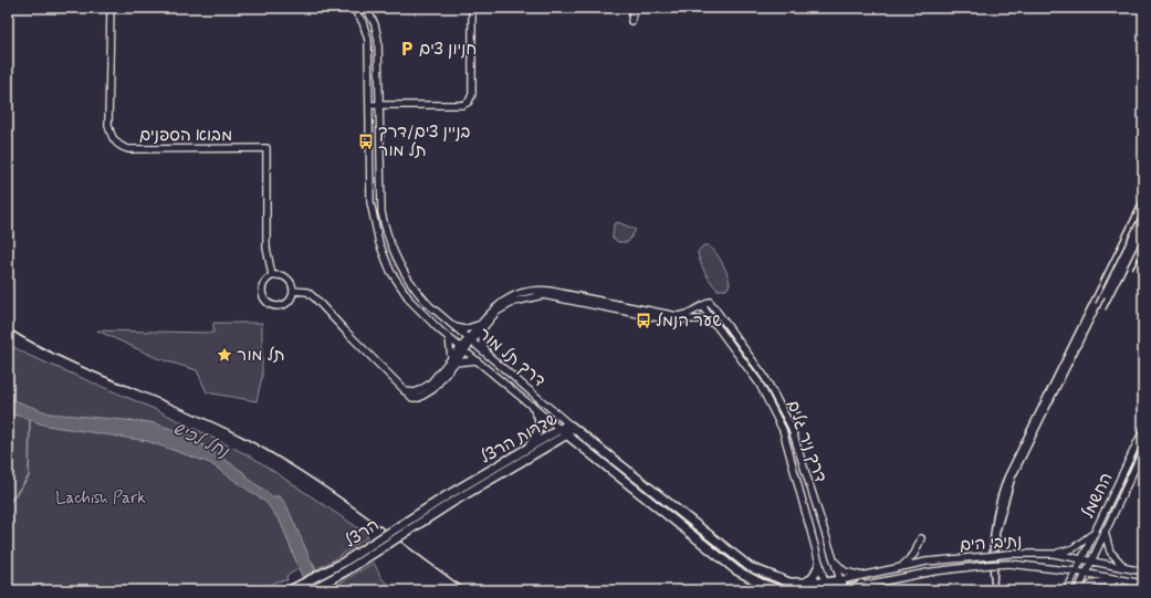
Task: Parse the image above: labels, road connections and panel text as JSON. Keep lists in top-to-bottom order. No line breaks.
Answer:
{"streets":{"main road":["דרך תל מור","שדרות הרצל","הרצל"],"street":["מבוא הספנים","דרך ניר גלים","החשמל","נתיבי הים"]},"crossings":[["דרך תל מור","שדרות הרצל"],["דרך תל מור","דרך ניר גלים"],["דרך תל מור","נתיבי הים"],["שדרות הרצל","הרצל"],["דרך ניר גלים","נתיבי הים"],["החשמל","נתיבי הים"]],"water":["נחל לכיש"],"parks":["Lachish Park"],"places":{"parking":["חניון צים"],"bus stop":["בניין צים/דרך תל מור","שער הנמל"],"place":["תל מור"]}}
